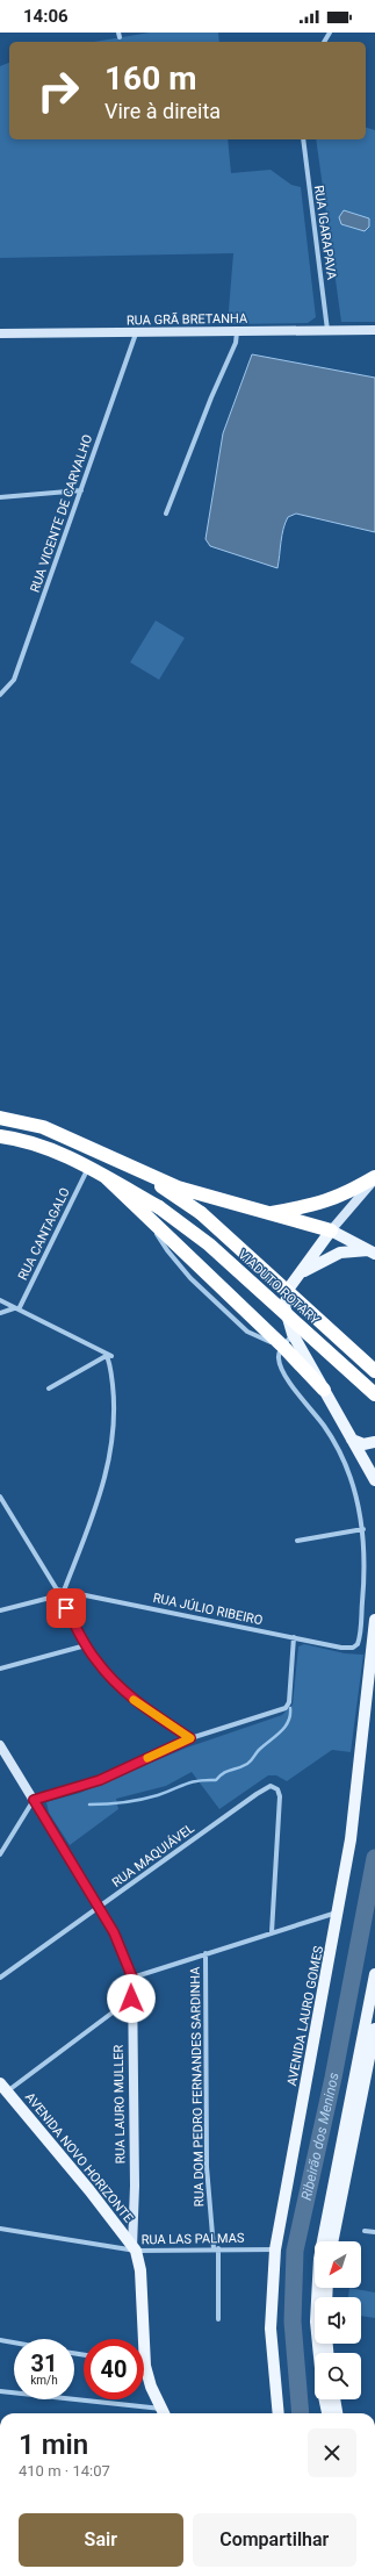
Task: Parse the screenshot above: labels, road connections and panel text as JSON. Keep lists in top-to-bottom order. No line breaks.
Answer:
{"streets":{"highway":["VIADUTO ROTARY"],"main road":["AVENIDA LAURO GOMES","RUA LAURO MULLER","AVENIDA NOVO HORIZONTE"],"street":["RUA IGARAPAVA","RUA GRÃ BRETANHA","RUA VICENTE DE CARVALHO","RUA CANTAGALO","RUA JÚLIO RIBEIRO","RUA MAQUIÁVEL","RUA DOM PEDRO FERNANDES SARDINHA","RUA LAS PALMAS"]},"crossings":[["RUA IGARAPAVA","RUA GRÃ BRETANHA"],["RUA GRÃ BRETANHA","RUA VICENTE DE CARVALHO"],["RUA CANTAGALO","VIADUTO ROTARY"],["RUA MAQUIÁVEL","RUA LAURO MULLER"],["AVENIDA LAURO GOMES","RUA LAS PALMAS"],["RUA DOM PEDRO FERNANDES SARDINHA","RUA LAS PALMAS"],["RUA LAURO MULLER","AVENIDA NOVO HORIZONTE"],["RUA LAURO MULLER","RUA LAS PALMAS"],["AVENIDA NOVO HORIZONTE","RUA LAS PALMAS"]],"water":["Ribeirão dos Meninos"],"north":"bottom left","page":{"status":"14:06","turn":["160 m","Vire à direita"],"speed":"31 km/h","limit":"40","heading":["1 min","410 m · 14:07"],"buttons":["Sair","Compartilhar"]}}
